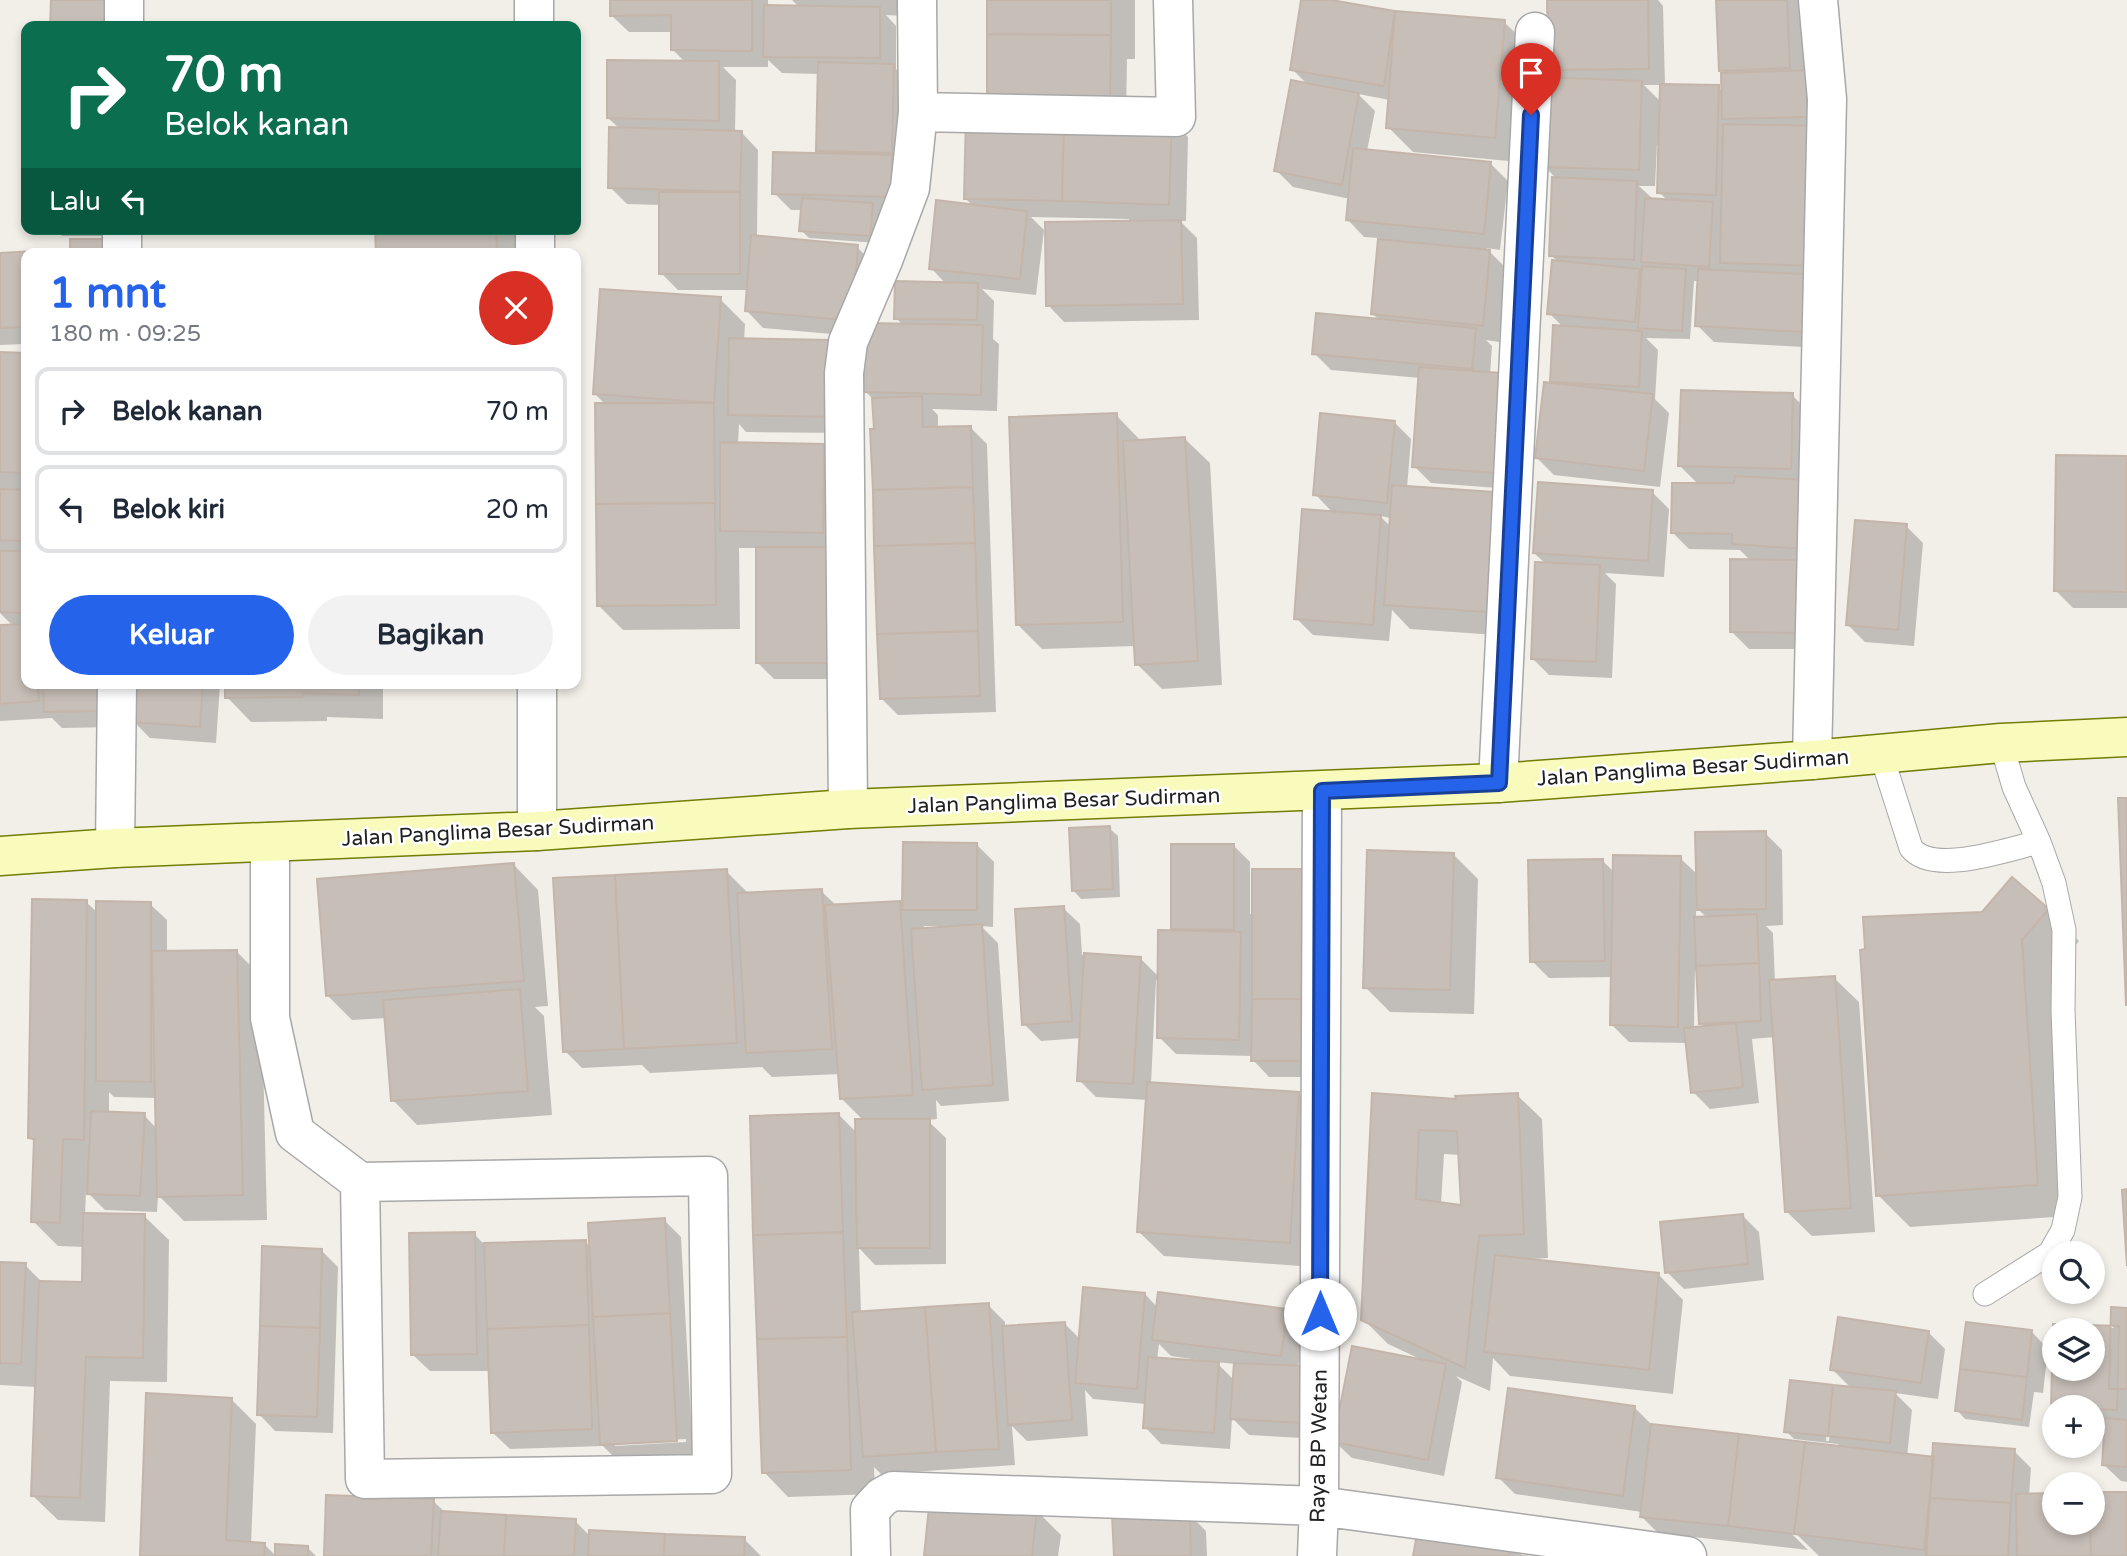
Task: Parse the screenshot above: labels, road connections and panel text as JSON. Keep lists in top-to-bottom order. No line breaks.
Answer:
{"streets":{"main road":["Jalan Panglima Besar Sudirman"],"street":["Raya BP Wetan"]},"crossings":[["Jalan Panglima Besar Sudirman","Raya BP Wetan"]],"page":{"turn":["70 m","Belok kanan"],"then":"Lalu","heading":["1 mnt","180 m · 09:25"],"list":[{"name":"Belok kanan","value":"70 m"},{"name":"Belok kiri","value":"20 m"}],"buttons":["Keluar","Bagikan"],"map_buttons":["+","−"]}}
